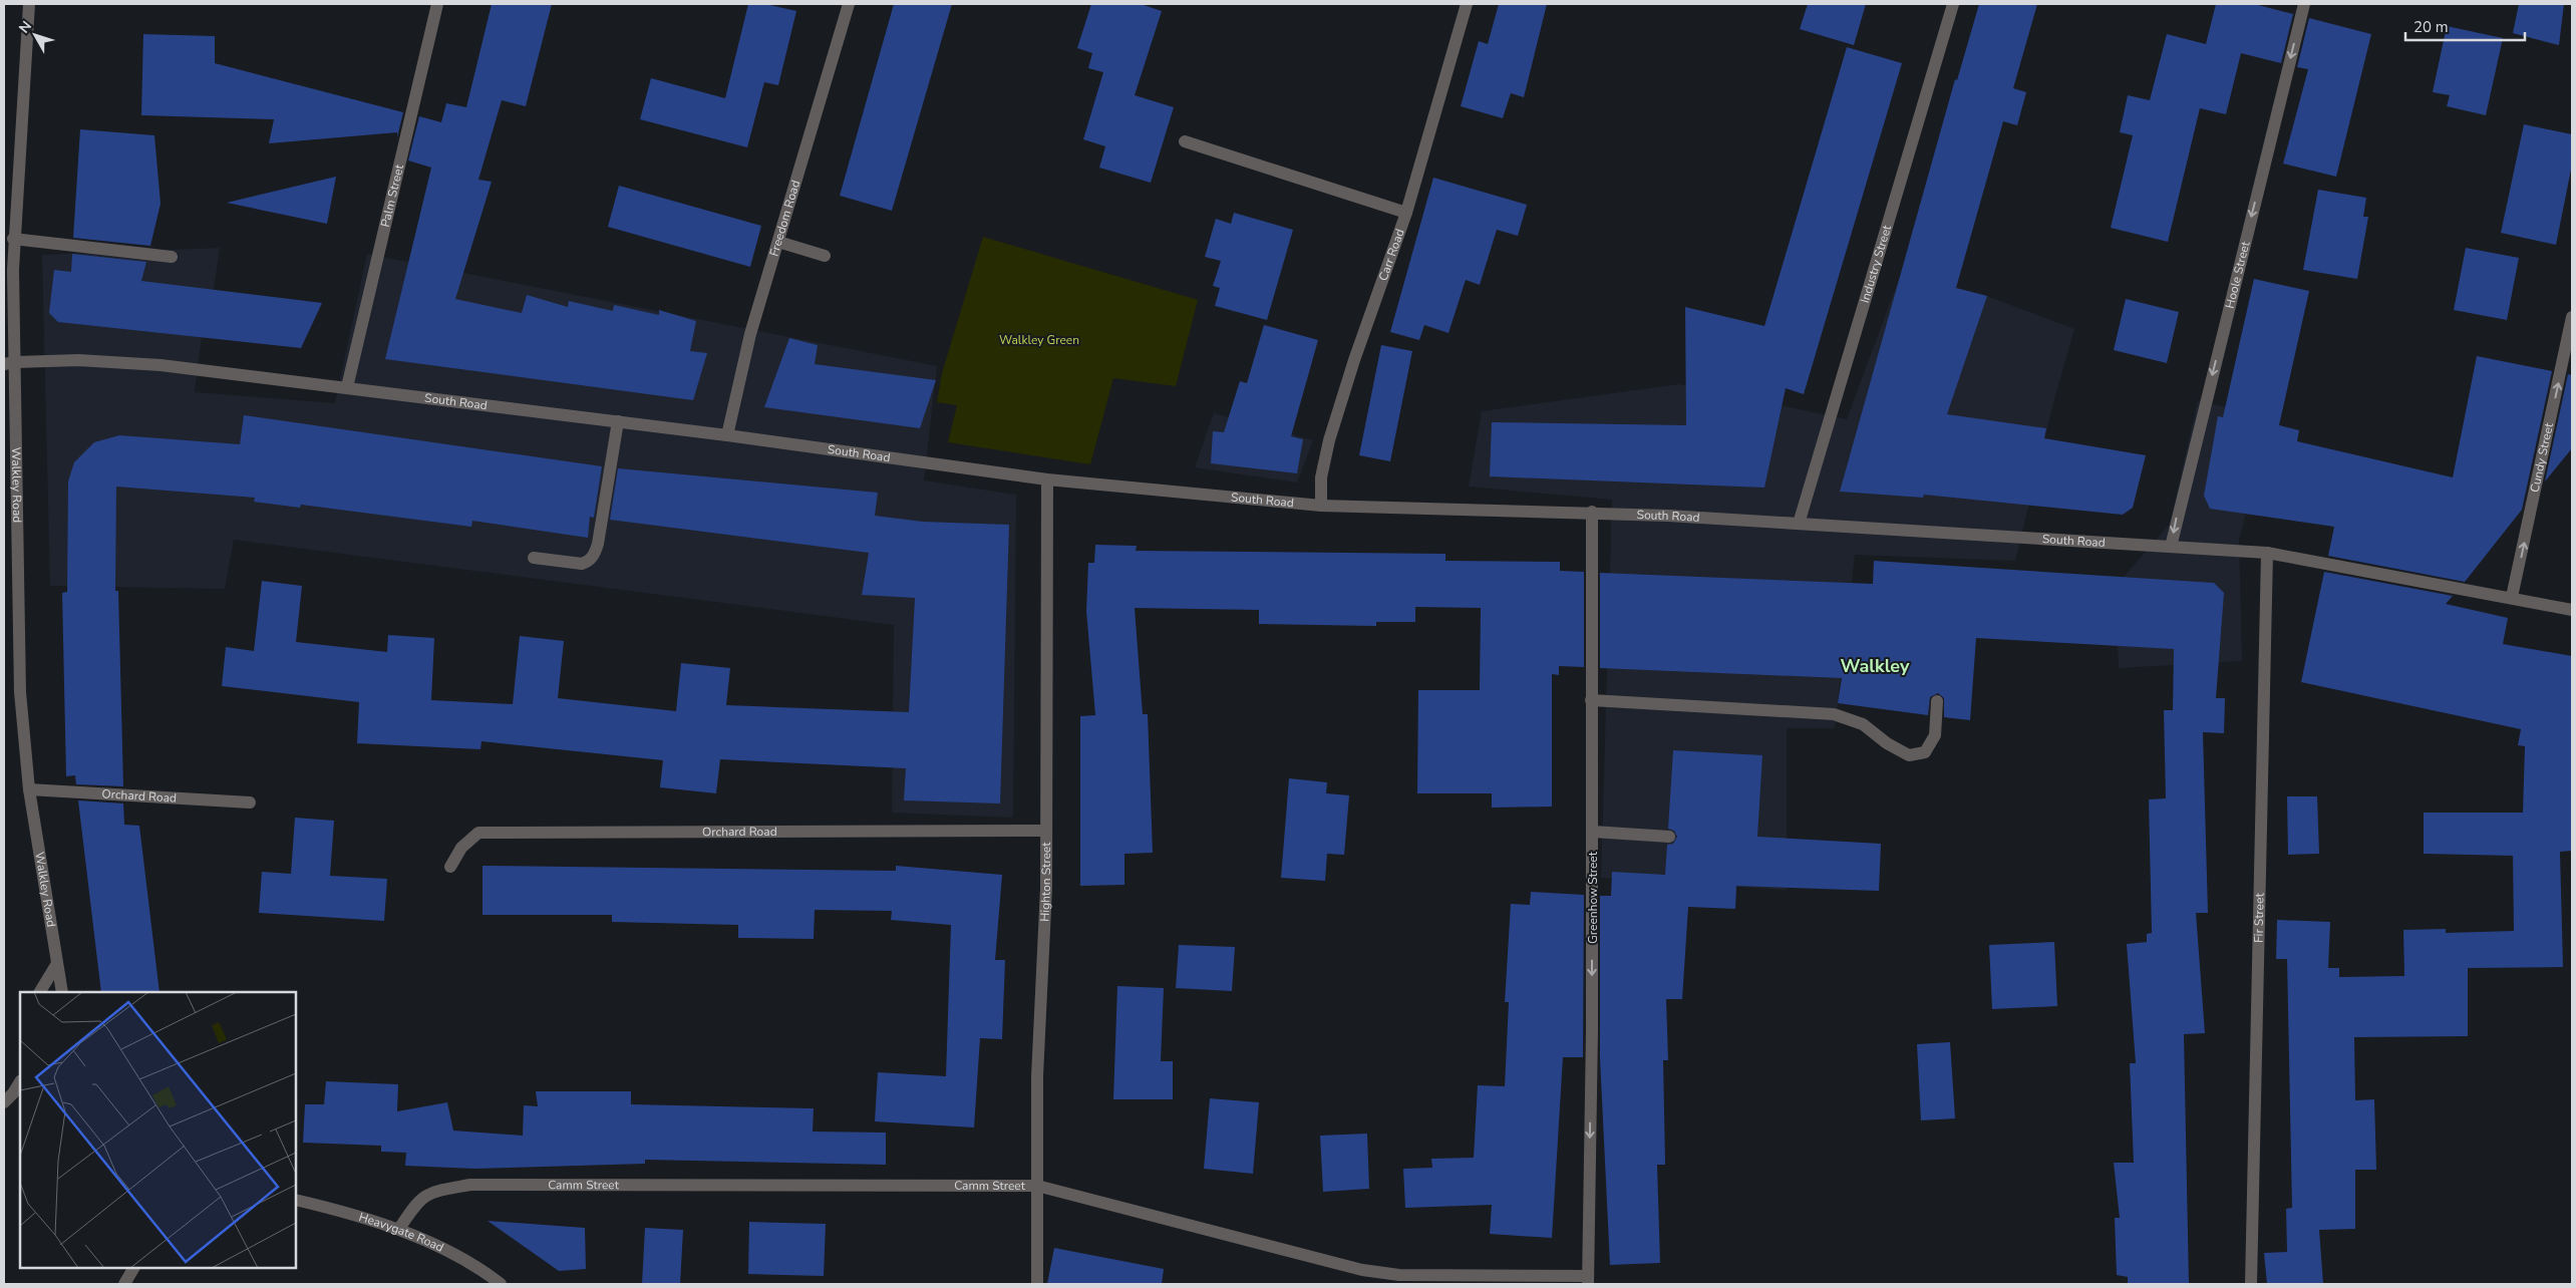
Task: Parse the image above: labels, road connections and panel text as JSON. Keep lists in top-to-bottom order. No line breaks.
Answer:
{"streets":{"street":["Palm Street","Freedom Road","Carr Road","Industry Street","Hoole Street","South Road","Cundy Street","Walkley Road","Orchard Road","Highton Street","Greenhow Street","Fir Street","Camm Street","Heavygate Road"]},"crossings":[["Palm Street","South Road"],["Freedom Road","South Road"],["Carr Road","South Road"],["Industry Street","South Road"],["Hoole Street","South Road"],["South Road","Cundy Street"],["South Road","Walkley Road"],["South Road","Highton Street"],["South Road","Greenhow Street"],["South Road","Fir Street"],["Walkley Road","Orchard Road"],["Orchard Road","Highton Street"],["Highton Street","Camm Street"],["Greenhow Street","Camm Street"],["Camm Street","Heavygate Road"]],"one_way":["Hoole Street","Cundy Street","Greenhow Street"],"districts":["Walkley"],"parks":["Walkley Green"],"scale_bar":"20 m","north":"top left"}
